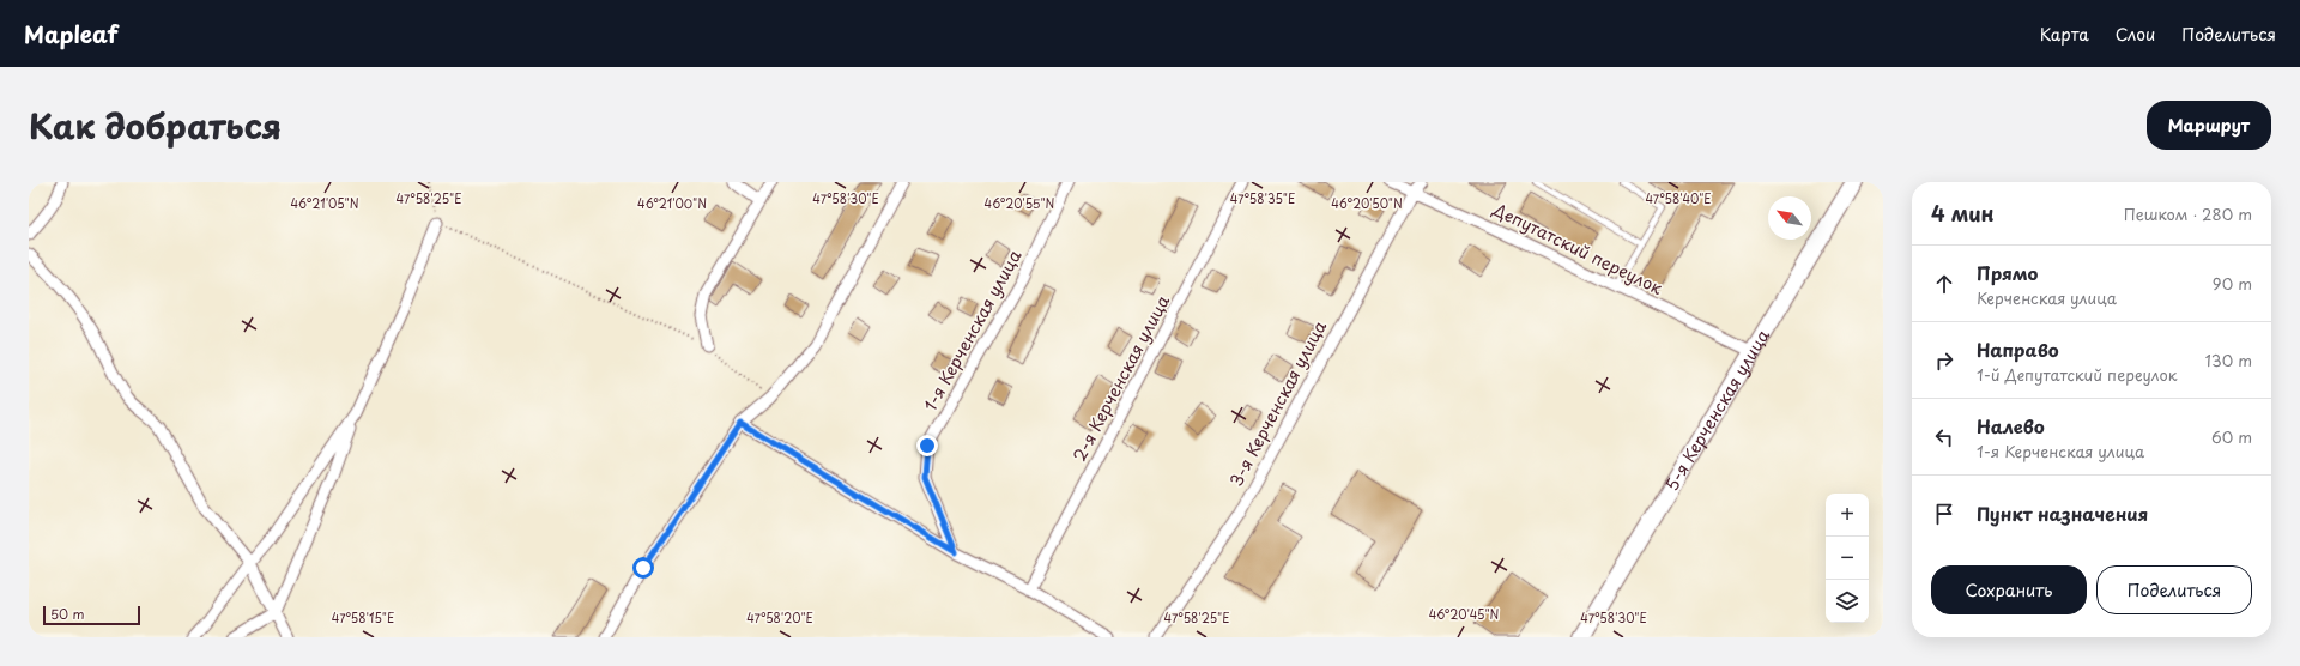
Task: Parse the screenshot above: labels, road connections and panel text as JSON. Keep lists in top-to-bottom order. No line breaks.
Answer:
{"streets":{"main road":["5-я Керченская улица"],"street":["Депутатский переулок","1-я Керченская улица","2-я Керченская улица","3-я Керченская улица"]},"crossings":[["Депутатский переулок","3-я Керченская улица"],["Депутатский переулок","5-я Керченская улица"]],"scale_bar":"50 m","north":"top left","page":{"header":"Mapleaf","nav":["Карта","Слои","Поделиться"],"title":"Как добраться","buttons":["Маршрут",["Сохранить","Поделиться"]],"heading":["4 мин","Пешком · 280 m"],"list":[["Прямо","Керченская улица","90 m"],["Направо","1-й Депутатский переулок","130 m"],["Налево","1-я Керченская улица","60 m"],"Пункт назначения"],"map_buttons":["+","−"],"scale":"50 m"},"coordinates":["47°58'25\"E","47°58'30\"E","47°58'35\"E","47°58'40\"E","46°21'05\"N","46°21'00\"N","46°20'55\"N","46°20'50\"N","46°20'45\"N","47°58'15\"E","47°58'20\"E"]}
